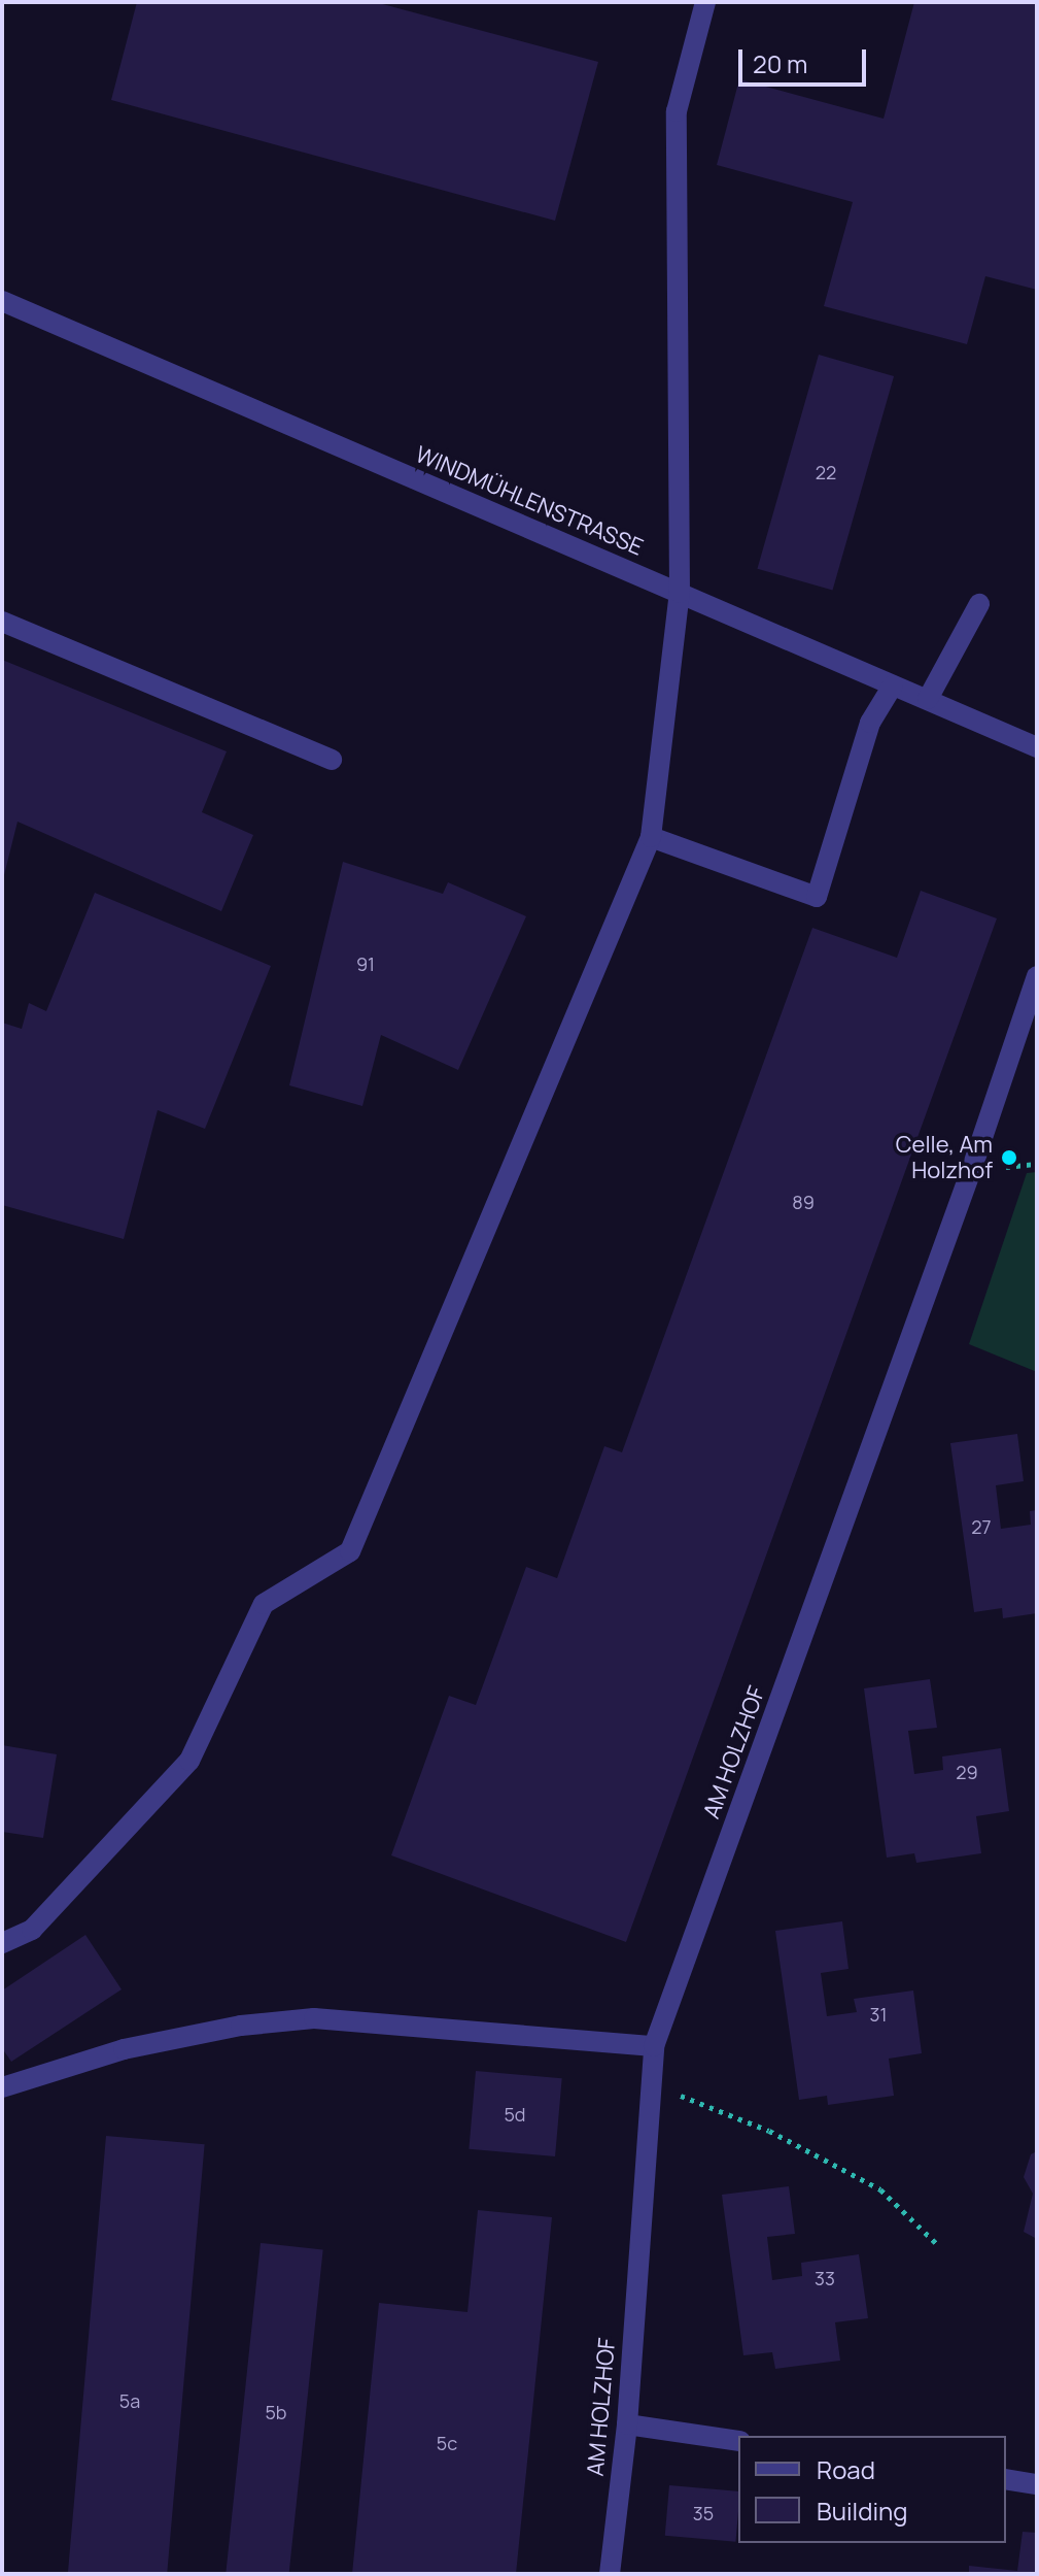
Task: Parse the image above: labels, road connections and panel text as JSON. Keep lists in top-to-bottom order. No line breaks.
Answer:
{"streets":{"street":["WINDMÜHLENSTRASSE","AM HOLZHOF"]},"places":["Celle, Am Holzhof"],"house_numbers":["22","91","89","27","29","31","5d","33","5a","5b","5c","35"],"legend":["Road","Building"],"scale_bar":"20 m"}
